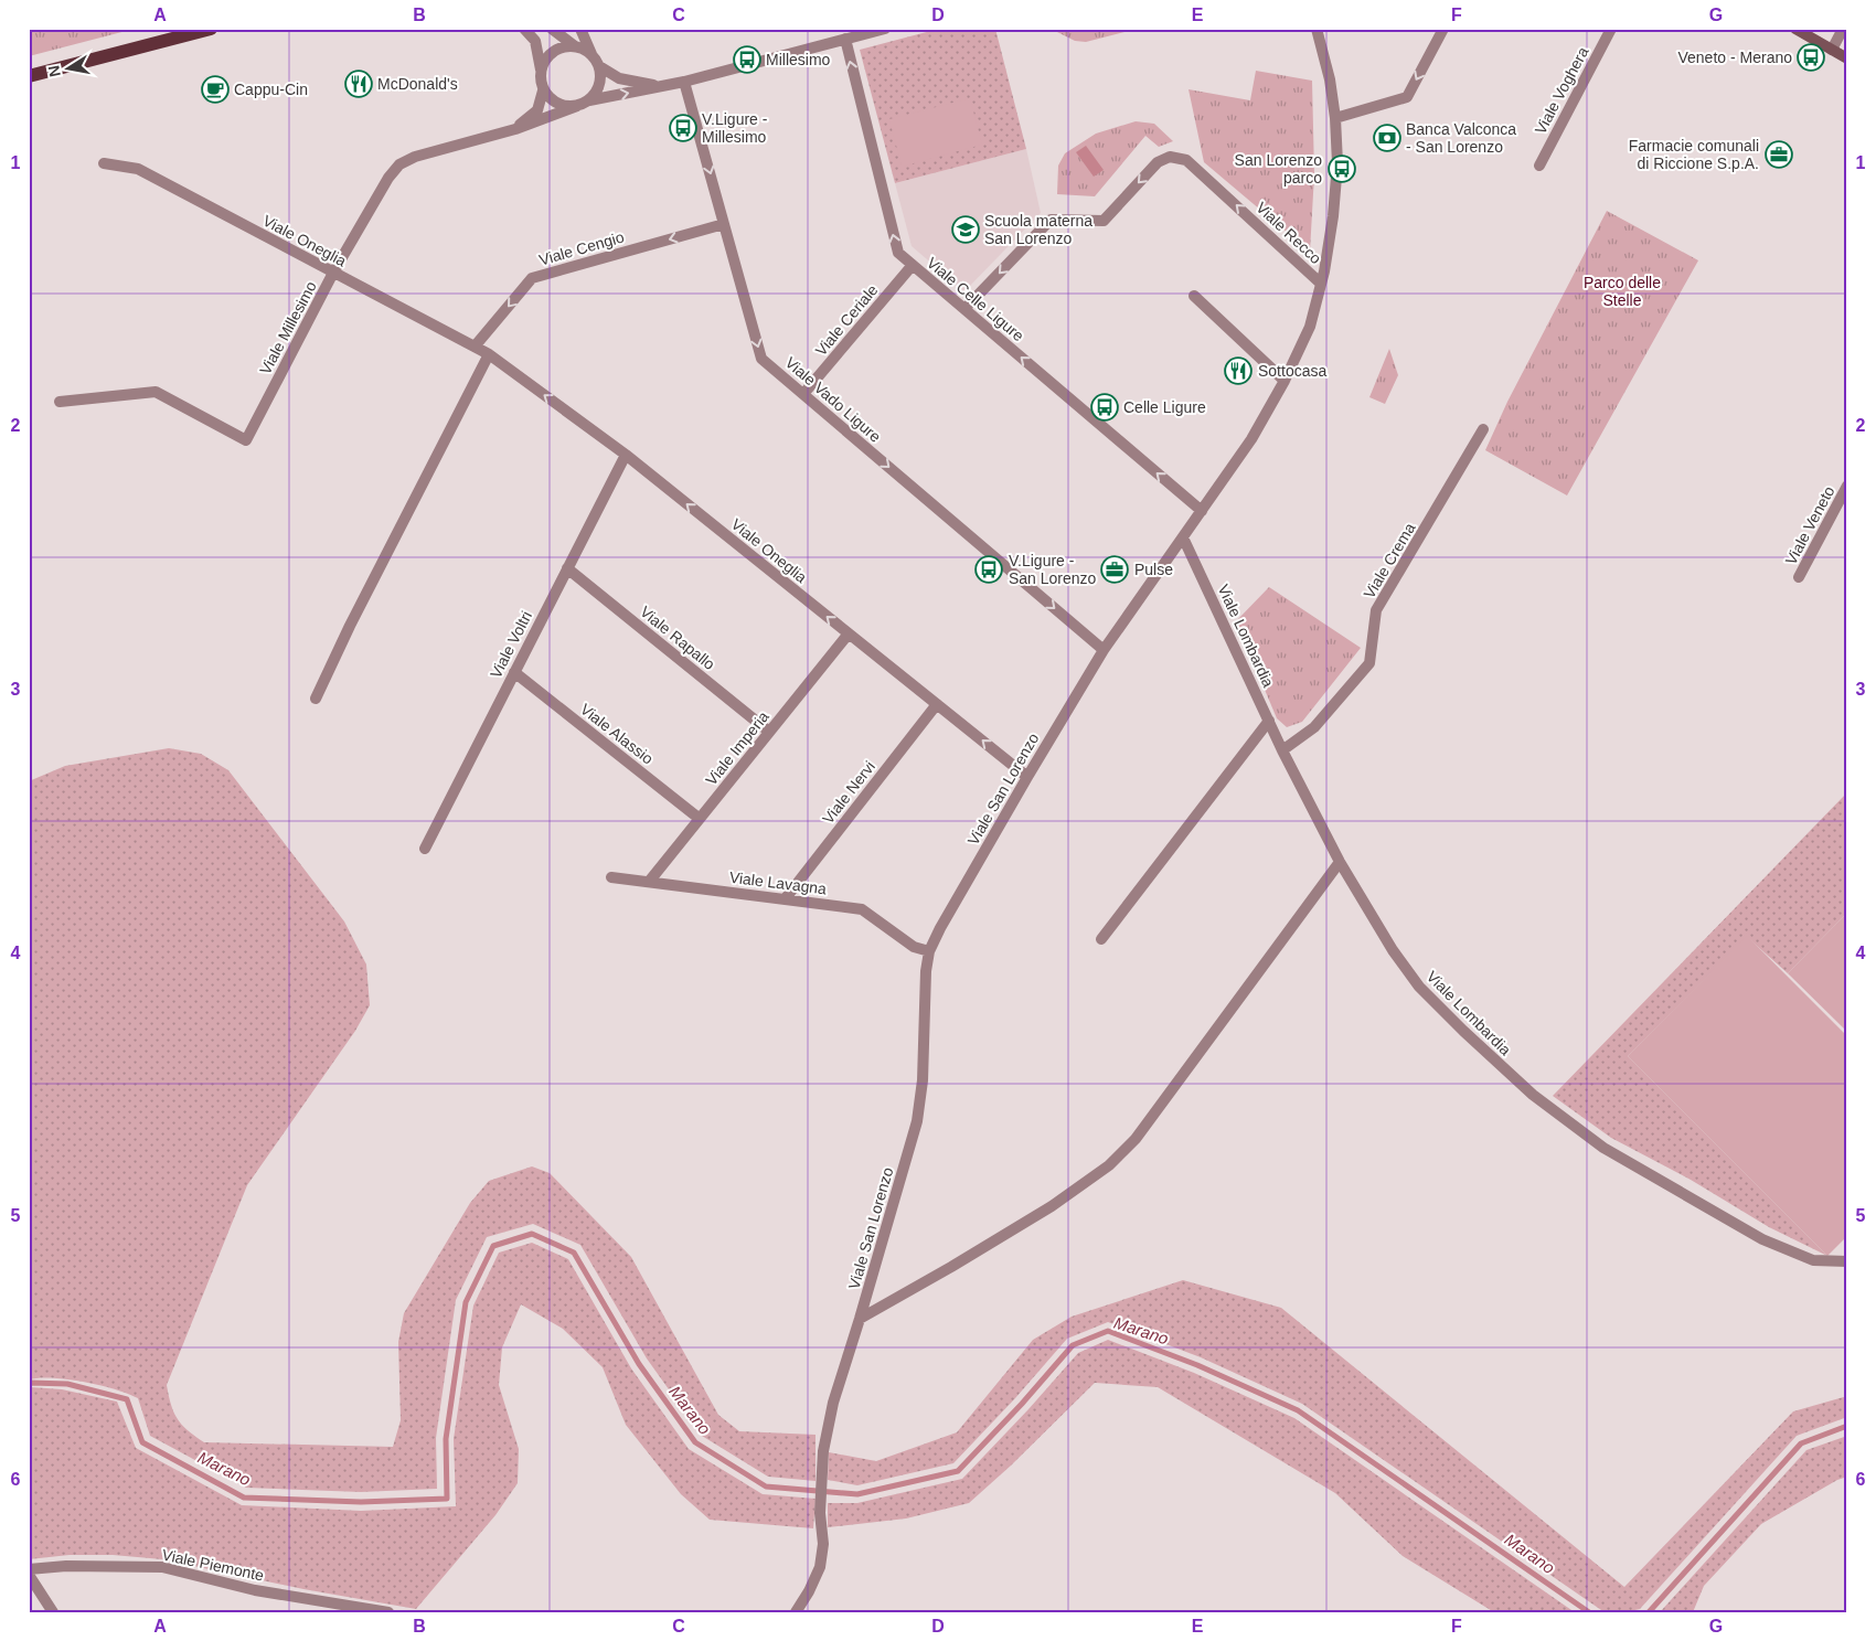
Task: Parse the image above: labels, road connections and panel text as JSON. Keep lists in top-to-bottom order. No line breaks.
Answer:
{"streets":{"street":["Viale Voghera","Viale Recco","Viale Oneglia","Viale Cengio","Viale Celle Ligure","Viale Ceriale","Viale Millesimo","Viale Vado Ligure","Viale Veneto","Viale Crema","Viale Lombardia","Viale Rapallo","Viale Voltri","Viale Alassio","Viale Imperia","Viale San Lorenzo","Viale Nervi","Viale Lavagna","Viale Piemonte"]},"crossings":[["Viale Recco","Viale Celle Ligure"],["Viale Recco","Viale San Lorenzo"],["Viale Oneglia","Viale Cengio"],["Viale Oneglia","Viale Millesimo"],["Viale Oneglia","Viale Voltri"],["Viale Oneglia","Viale Imperia"],["Viale Oneglia","Viale San Lorenzo"],["Viale Oneglia","Viale Nervi"],["Viale Cengio","Viale Vado Ligure"],["Viale Celle Ligure","Viale Ceriale"],["Viale Celle Ligure","Viale San Lorenzo"],["Viale Ceriale","Viale Vado Ligure"],["Viale Vado Ligure","Viale San Lorenzo"],["Viale Crema","Viale Lombardia"],["Viale Lombardia","Viale San Lorenzo"],["Viale Rapallo","Viale Voltri"],["Viale Rapallo","Viale Imperia"],["Viale Voltri","Viale Alassio"],["Viale Alassio","Viale Imperia"],["Viale Imperia","Viale Lavagna"],["Viale San Lorenzo","Viale Lavagna"],["Viale Nervi","Viale Lavagna"]],"one_way":["Viale Oneglia","Viale Cengio","Viale Celle Ligure","Viale Vado Ligure"],"water":["Marano"],"parks":["Parco delle Stelle"],"places":{"bus stop":["Veneto - Merano","Millesimo","V.Ligure - Millesimo","San Lorenzo parco","Celle Ligure","V.Ligure - San Lorenzo"],"restaurant":["McDonald's","Sottocasa"],"cafe":["Cappu-Cin"],"bank":["Banca Valconca - San Lorenzo"],"office":["Farmacie comunali di Riccione S.p.A.","Pulse"],"school or university":["Scuola materna San Lorenzo"]},"north":"left","grid":{"columns":["A","B","C","D","E","F","G"],"rows":["1","2","3","4","5","6"]}}
